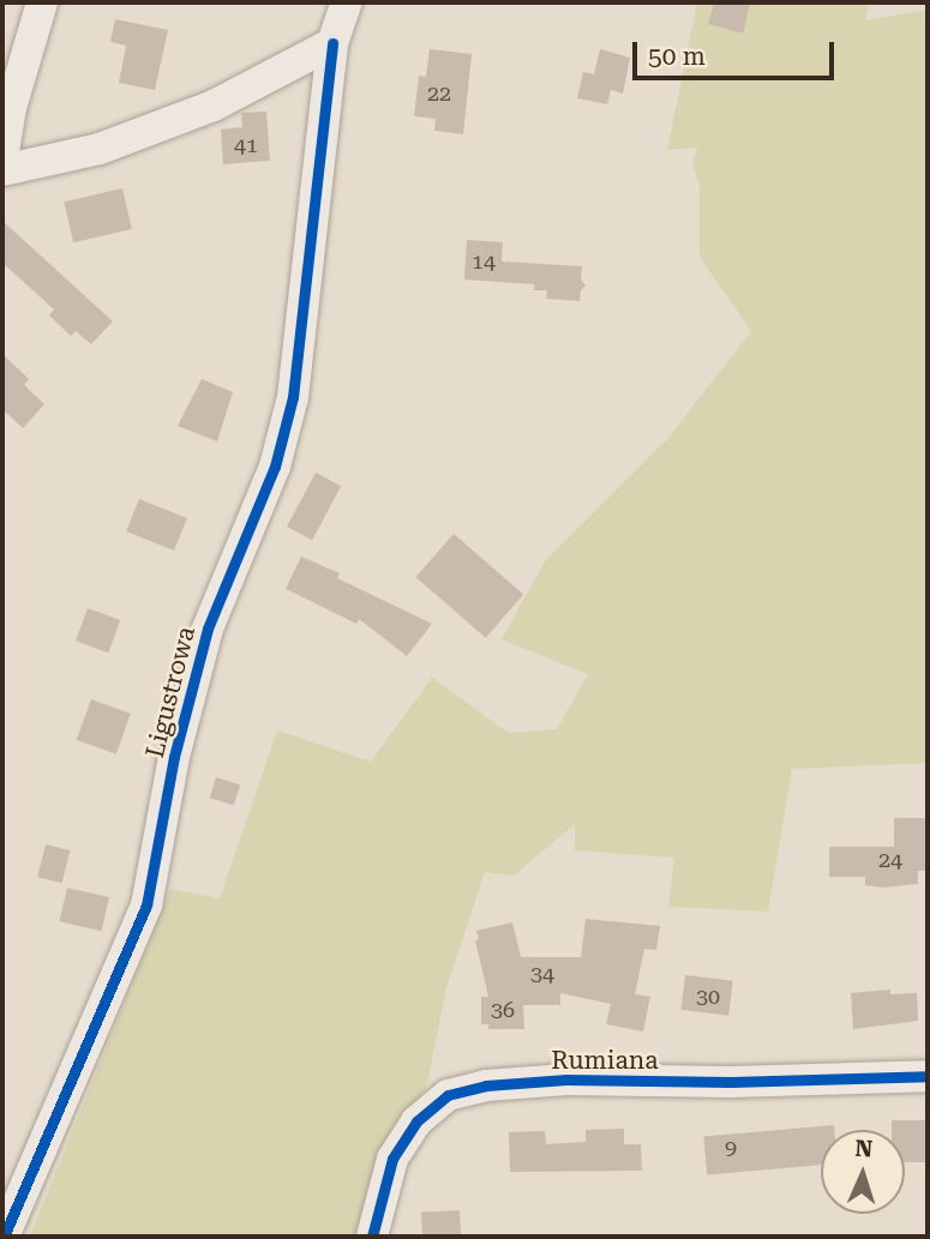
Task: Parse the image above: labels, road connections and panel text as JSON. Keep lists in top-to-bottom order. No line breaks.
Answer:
{"streets":{"street":["Ligustrowa","Rumiana"]},"house_numbers":["22","41","14","24","34","30","36","9"],"scale_bar":"50 m","north":"top"}
